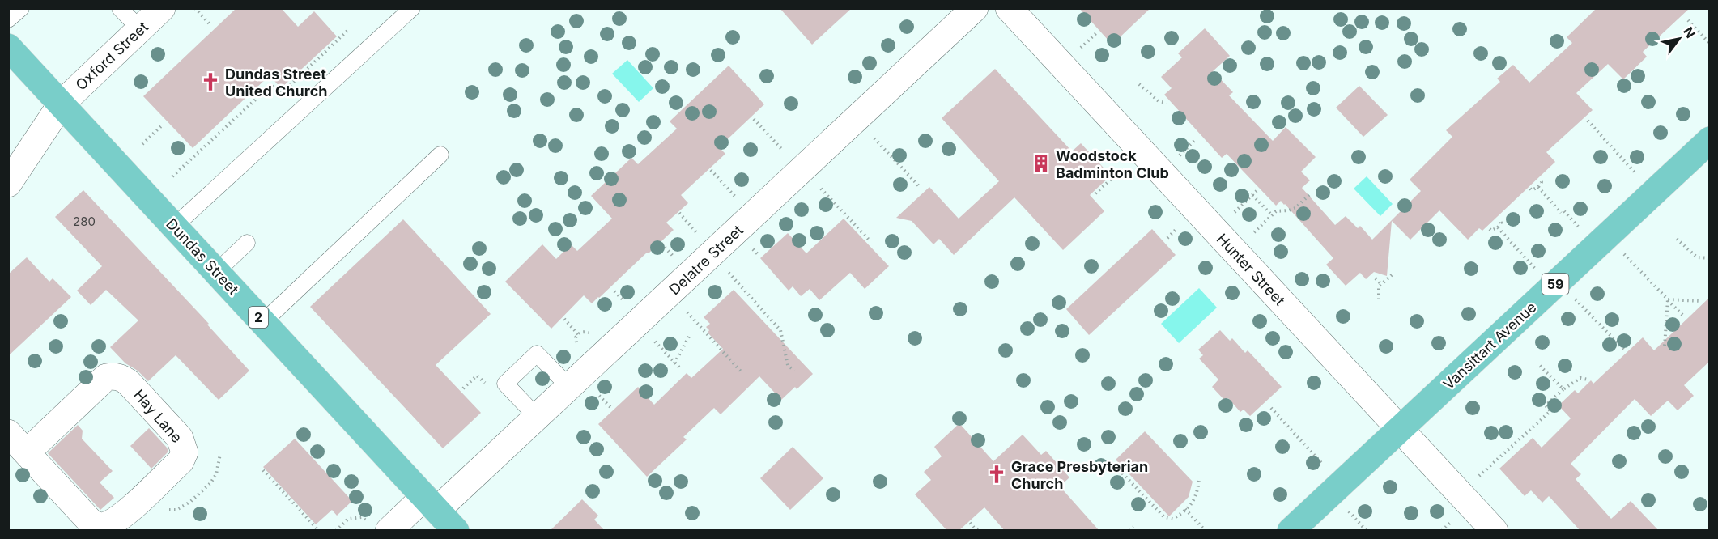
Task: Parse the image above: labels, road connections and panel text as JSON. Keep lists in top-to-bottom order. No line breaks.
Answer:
{"streets":{"main road":["Dundas Street","59","2","Vansittart Avenue"],"street":["Oxford Street","Delatre Street","Hunter Street","Hay Lane"]},"crossings":[["Oxford Street","Dundas Street"],["Dundas Street","Delatre Street"],["Hunter Street","Vansittart Avenue"]],"places":{"church":["Dundas Street United Church","Grace Presbyterian Church"],"building":["Woodstock Badminton Club"]},"house_numbers":["280"],"north":"top right"}
